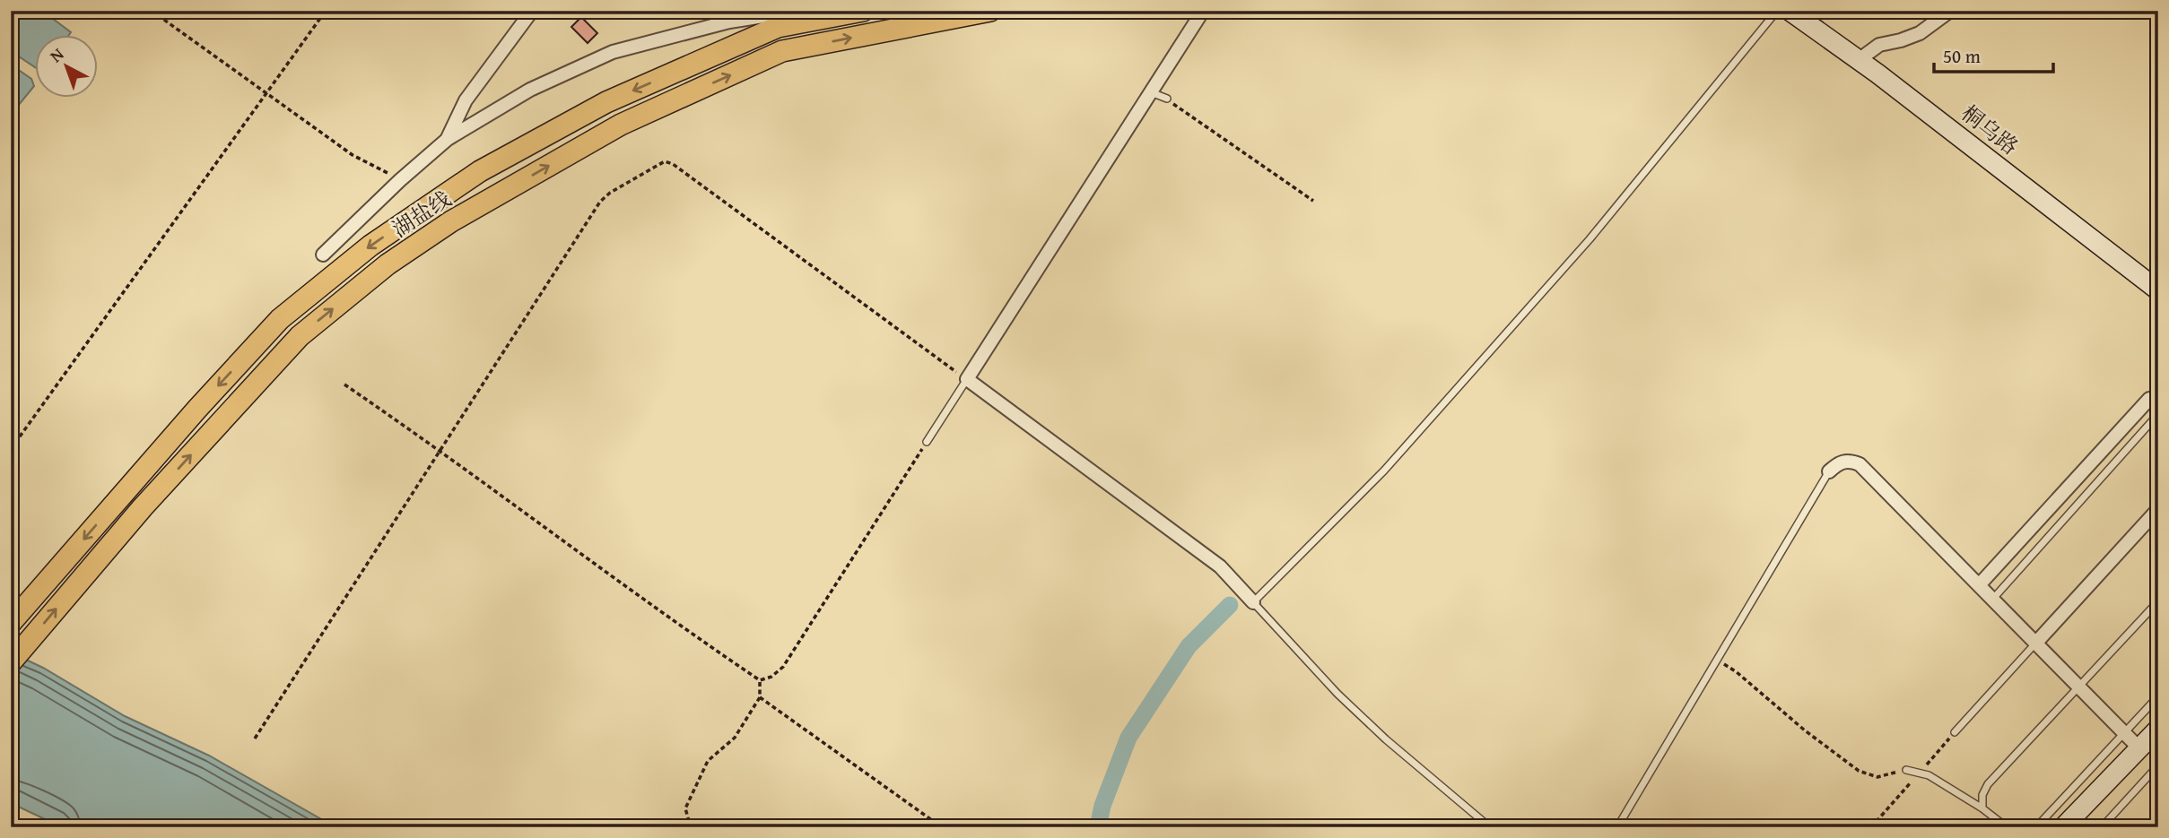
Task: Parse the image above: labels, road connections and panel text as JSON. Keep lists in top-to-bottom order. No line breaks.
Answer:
{"streets":{"main road":["湖盐线"],"street":["桐乌路"]},"scale_bar":"50 m","north":"top left"}
